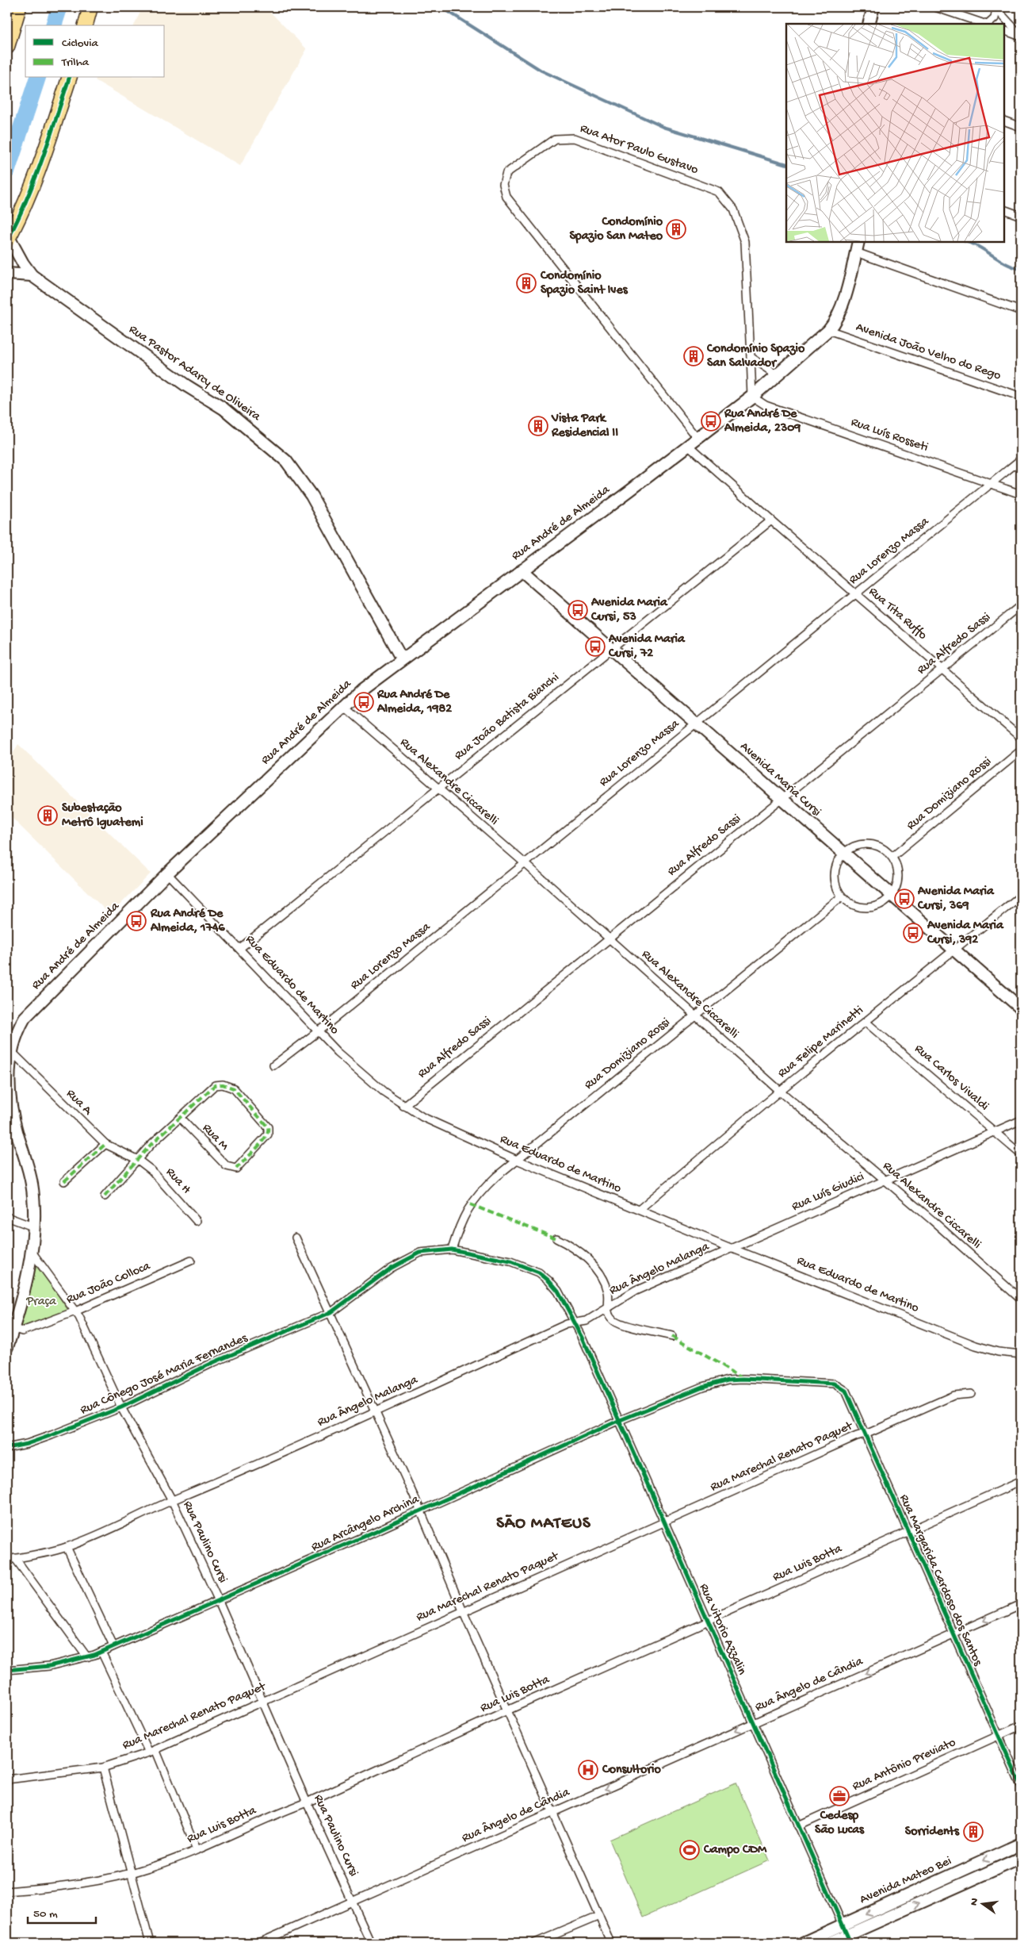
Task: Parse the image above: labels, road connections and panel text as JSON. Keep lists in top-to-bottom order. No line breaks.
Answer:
{"streets":{"main road":["Rua Pastor Adarcy de Oliveira","Rua André de Almeida","Avenida Maria Cursi","Avenida Mateo Bei"],"street":["Rua Ator Paulo Gustavo","Avenida João Velho do Rego","Rua Luís Rosseti","Rua Lorenzo Massa","Rua Tita Ruffo","Rua Alfredo Sassi","Rua João Batista Bianchi","Rua Alexandre Ciccarelli","Rua Domiziano Rossi","Rua Eduardo de Martino","Rua Felipe Marinetti","Rua Carlos Vivaldi","Rua A","Rua M","Rua H","Rua Luís Giudici","Rua Ângelo Malanga","Rua João Colloca","Rua Cônego José Maria Fernandes","Rua Marechal Renato Paquet","Rua Arcângelo Archina","Rua Paulino Cursi","Rua Luis Botta","Rua Margarida Cardoso dos Santos","Rua Vitorio Azzalin","Rua Ângelo de Cândia","Rua Antônio Previato"]},"crossings":[["Rua Ator Paulo Gustavo","Rua Luís Rosseti"],["Rua Ator Paulo Gustavo","Rua André de Almeida"],["Avenida João Velho do Rego","Rua André de Almeida"],["Rua Pastor Adarcy de Oliveira","Rua André de Almeida"],["Rua Luís Rosseti","Rua André de Almeida"],["Rua Luís Rosseti","Rua Lorenzo Massa"],["Rua André de Almeida","Rua Tita Ruffo"],["Rua André de Almeida","Avenida Maria Cursi"],["Rua André de Almeida","Rua Alexandre Ciccarelli"],["Rua André de Almeida","Rua Eduardo de Martino"],["Rua André de Almeida","Rua A"],["Rua André de Almeida","Rua João Colloca"],["Rua André de Almeida","Rua Paulino Cursi"],["Rua Lorenzo Massa","Rua Tita Ruffo"],["Rua Lorenzo Massa","Avenida Maria Cursi"],["Rua Lorenzo Massa","Rua Alexandre Ciccarelli"],["Rua Lorenzo Massa","Rua Eduardo de Martino"],["Rua Tita Ruffo","Rua Alfredo Sassi"],["Rua Tita Ruffo","Rua João Batista Bianchi"],["Rua Alfredo Sassi","Avenida Maria Cursi"],["Rua Alfredo Sassi","Rua Alexandre Ciccarelli"],["Rua Alfredo Sassi","Rua Eduardo de Martino"],["Rua João Batista Bianchi","Avenida Maria Cursi"],["Rua João Batista Bianchi","Rua Alexandre Ciccarelli"],["Rua João Batista Bianchi","Rua Eduardo de Martino"],["Avenida Maria Cursi","Rua Felipe Marinetti"],["Rua Alexandre Ciccarelli","Rua Domiziano Rossi"],["Rua Alexandre Ciccarelli","Rua Felipe Marinetti"],["Rua Alexandre Ciccarelli","Rua Luís Giudici"],["Rua Domiziano Rossi","Rua Eduardo de Martino"],["Rua Domiziano Rossi","Rua Cônego José Maria Fernandes"],["Rua Eduardo de Martino","Rua Felipe Marinetti"],["Rua Eduardo de Martino","Rua Luís Giudici"],["Rua Eduardo de Martino","Rua Ângelo Malanga"],["Rua Felipe Marinetti","Rua Carlos Vivaldi"],["Rua Carlos Vivaldi","Rua Luís Giudici"],["Rua A","Rua H"],["Rua Luís Giudici","Rua Ângelo Malanga"],["Rua Ângelo Malanga","Rua Cônego José Maria Fernandes"],["Rua Ângelo Malanga","Rua Paulino Cursi"],["Rua Ângelo Malanga","Rua Vitorio Azzalin"],["Rua João Colloca","Rua Paulino Cursi"],["Rua Cônego José Maria Fernandes","Rua Paulino Cursi"],["Rua Cônego José Maria Fernandes","Rua Vitorio Azzalin"],["Rua Marechal Renato Paquet","Rua Paulino Cursi"],["Rua Marechal Renato Paquet","Rua Margarida Cardoso dos Santos"],["Rua Marechal Renato Paquet","Rua Vitorio Azzalin"],["Rua Arcângelo Archina","Rua Paulino Cursi"],["Rua Arcângelo Archina","Rua Margarida Cardoso dos Santos"],["Rua Arcângelo Archina","Rua Vitorio Azzalin"],["Rua Paulino Cursi","Rua Luis Botta"],["Rua Paulino Cursi","Rua Ângelo de Cândia"],["Rua Luis Botta","Rua Margarida Cardoso dos Santos"],["Rua Luis Botta","Rua Vitorio Azzalin"],["Rua Margarida Cardoso dos Santos","Rua Ângelo de Cândia"],["Rua Margarida Cardoso dos Santos","Rua Antônio Previato"],["Rua Vitorio Azzalin","Rua Ângelo de Cândia"],["Rua Vitorio Azzalin","Rua Antônio Previato"],["Rua Vitorio Azzalin","Avenida Mateo Bei"]],"one_way":["Rua Ângelo de Cândia"],"districts":["SÃO MATEUS"],"parks":["Praça"],"places":{"building":["Condomínio Spazio San Mateo","Condomínio Spazio Saint Ives","Condomínio Spazio San Salvador","Vista Park Residencial II","Subestação Metrô Iguatemi","Sorridents"],"bus stop":["Rua André De Almeida, 2309","Avenida Maria Cursi, 53","Avenida Maria Cursi, 72","Rua André De Almeida, 1982","Avenida Maria Cursi, 369","Rua André De Almeida, 1746","Avenida Maria Cursi, 392"],"hospital":["Consultorio"],"office":["Cedesp São Lucas"],"sports":["Campo CDM"]},"legend":["Ciclovia","Trilha"],"scale_bar":"50 m","north":"left"}
